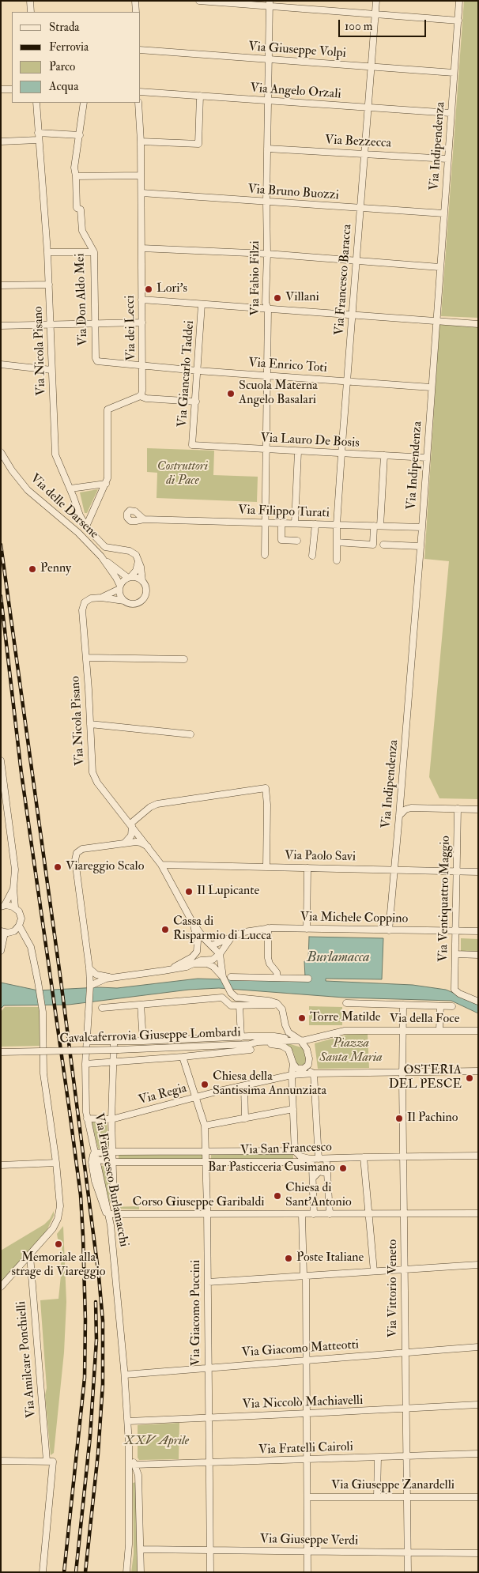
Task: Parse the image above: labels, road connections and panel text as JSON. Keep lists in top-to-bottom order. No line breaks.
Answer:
{"streets":{"street":["Via Giuseppe Volpi","Via Angelo Orzali","Via Bezzecca","Via Indipendenza","Via Bruno Buozzi","Via Fabio Filzi","Via Francesco Baracca","Via Don Aldo Mei","Via dei Lecci","Via Nicola Pisano","Via Enrico Toti","Via Giancarlo Taddei","Via Lauro De Bosis","Via delle Darsene","Via Filippo Turati","Via Paolo Savi","Via Ventiquattro Maggio","Via Michele Coppino","Via della Foce","Cavalcaferrovia Giuseppe Lombardi","Via Regia","Via San Francesco","Via Francesco Burlamacchi","Corso Giuseppe Garibaldi","Via Vittorio Veneto","Via Giacomo Puccini","Via Giacomo Matteotti","Via Amilcare Ponchielli","Via Niccolò Machiavelli","Via Fratelli Cairoli","Via Giuseppe Zanardelli","Via Giuseppe Verdi"]},"crossings":[["Via Giuseppe Volpi","Via Indipendenza"],["Via Giuseppe Volpi","Via Fabio Filzi"],["Via Giuseppe Volpi","Via Francesco Baracca"],["Via Angelo Orzali","Via Indipendenza"],["Via Angelo Orzali","Via Fabio Filzi"],["Via Angelo Orzali","Via Francesco Baracca"],["Via Bezzecca","Via Indipendenza"],["Via Bezzecca","Via Fabio Filzi"],["Via Bezzecca","Via Francesco Baracca"],["Via Indipendenza","Via Bruno Buozzi"],["Via Indipendenza","Via Enrico Toti"],["Via Indipendenza","Via Lauro De Bosis"],["Via Indipendenza","Via Filippo Turati"],["Via Indipendenza","Via Paolo Savi"],["Via Indipendenza","Via Michele Coppino"],["Via Bruno Buozzi","Via Fabio Filzi"],["Via Bruno Buozzi","Via Francesco Baracca"],["Via Bruno Buozzi","Via dei Lecci"],["Via Fabio Filzi","Via Enrico Toti"],["Via Fabio Filzi","Via Lauro De Bosis"],["Via Fabio Filzi","Via Filippo Turati"],["Via Francesco Baracca","Via Enrico Toti"],["Via Francesco Baracca","Via Lauro De Bosis"],["Via Francesco Baracca","Via Filippo Turati"],["Via Don Aldo Mei","Via dei Lecci"],["Via Don Aldo Mei","Via Enrico Toti"],["Via dei Lecci","Via Enrico Toti"],["Via Nicola Pisano","Via delle Darsene"],["Via Nicola Pisano","Via Paolo Savi"],["Via Nicola Pisano","Via Francesco Burlamacchi"],["Via Enrico Toti","Via Giancarlo Taddei"],["Via Giancarlo Taddei","Via Lauro De Bosis"],["Via Paolo Savi","Via Ventiquattro Maggio"],["Via Paolo Savi","Via Francesco Burlamacchi"],["Via Ventiquattro Maggio","Via Michele Coppino"],["Via della Foce","Cavalcaferrovia Giuseppe Lombardi"],["Via della Foce","Via Vittorio Veneto"],["Via Regia","Via Francesco Burlamacchi"],["Via Regia","Via Vittorio Veneto"],["Via Regia","Via Giacomo Puccini"],["Via San Francesco","Via Francesco Burlamacchi"],["Via San Francesco","Via Vittorio Veneto"],["Via San Francesco","Via Giacomo Puccini"],["Via Francesco Burlamacchi","Corso Giuseppe Garibaldi"],["Via Francesco Burlamacchi","Via Giacomo Matteotti"],["Via Francesco Burlamacchi","Via Niccolò Machiavelli"],["Corso Giuseppe Garibaldi","Via Vittorio Veneto"],["Corso Giuseppe Garibaldi","Via Giacomo Puccini"],["Via Vittorio Veneto","Via Giacomo Matteotti"],["Via Vittorio Veneto","Via Niccolò Machiavelli"],["Via Vittorio Veneto","Via Fratelli Cairoli"],["Via Vittorio Veneto","Via Giuseppe Zanardelli"],["Via Vittorio Veneto","Via Giuseppe Verdi"],["Via Giacomo Puccini","Via Giacomo Matteotti"],["Via Giacomo Puccini","Via Niccolò Machiavelli"],["Via Giacomo Puccini","Via Fratelli Cairoli"],["Via Giacomo Puccini","Via Giuseppe Verdi"]],"water":["Burlamacca"],"parks":["Costruttori di Pace","Piazza Santa Maria","XXV Aprile"],"places":["Lori's","Villani","Scuola Materna Angelo Basalari","Penny","Viareggio Scalo","Il Lupicante","Cassa di Risparmio di Lucca","Torre Matilde","OSTERIA DEL PESCE","Chiesa della Santissima Annunziata","Il Pachino","Bar Pasticceria Cusimano","Chiesa di Sant'Antonio","Memoriale alla strage di Viareggio","Poste Italiane"],"legend":["Strada","Ferrovia","Parco","Acqua"],"scale_bar":"100 m"}
